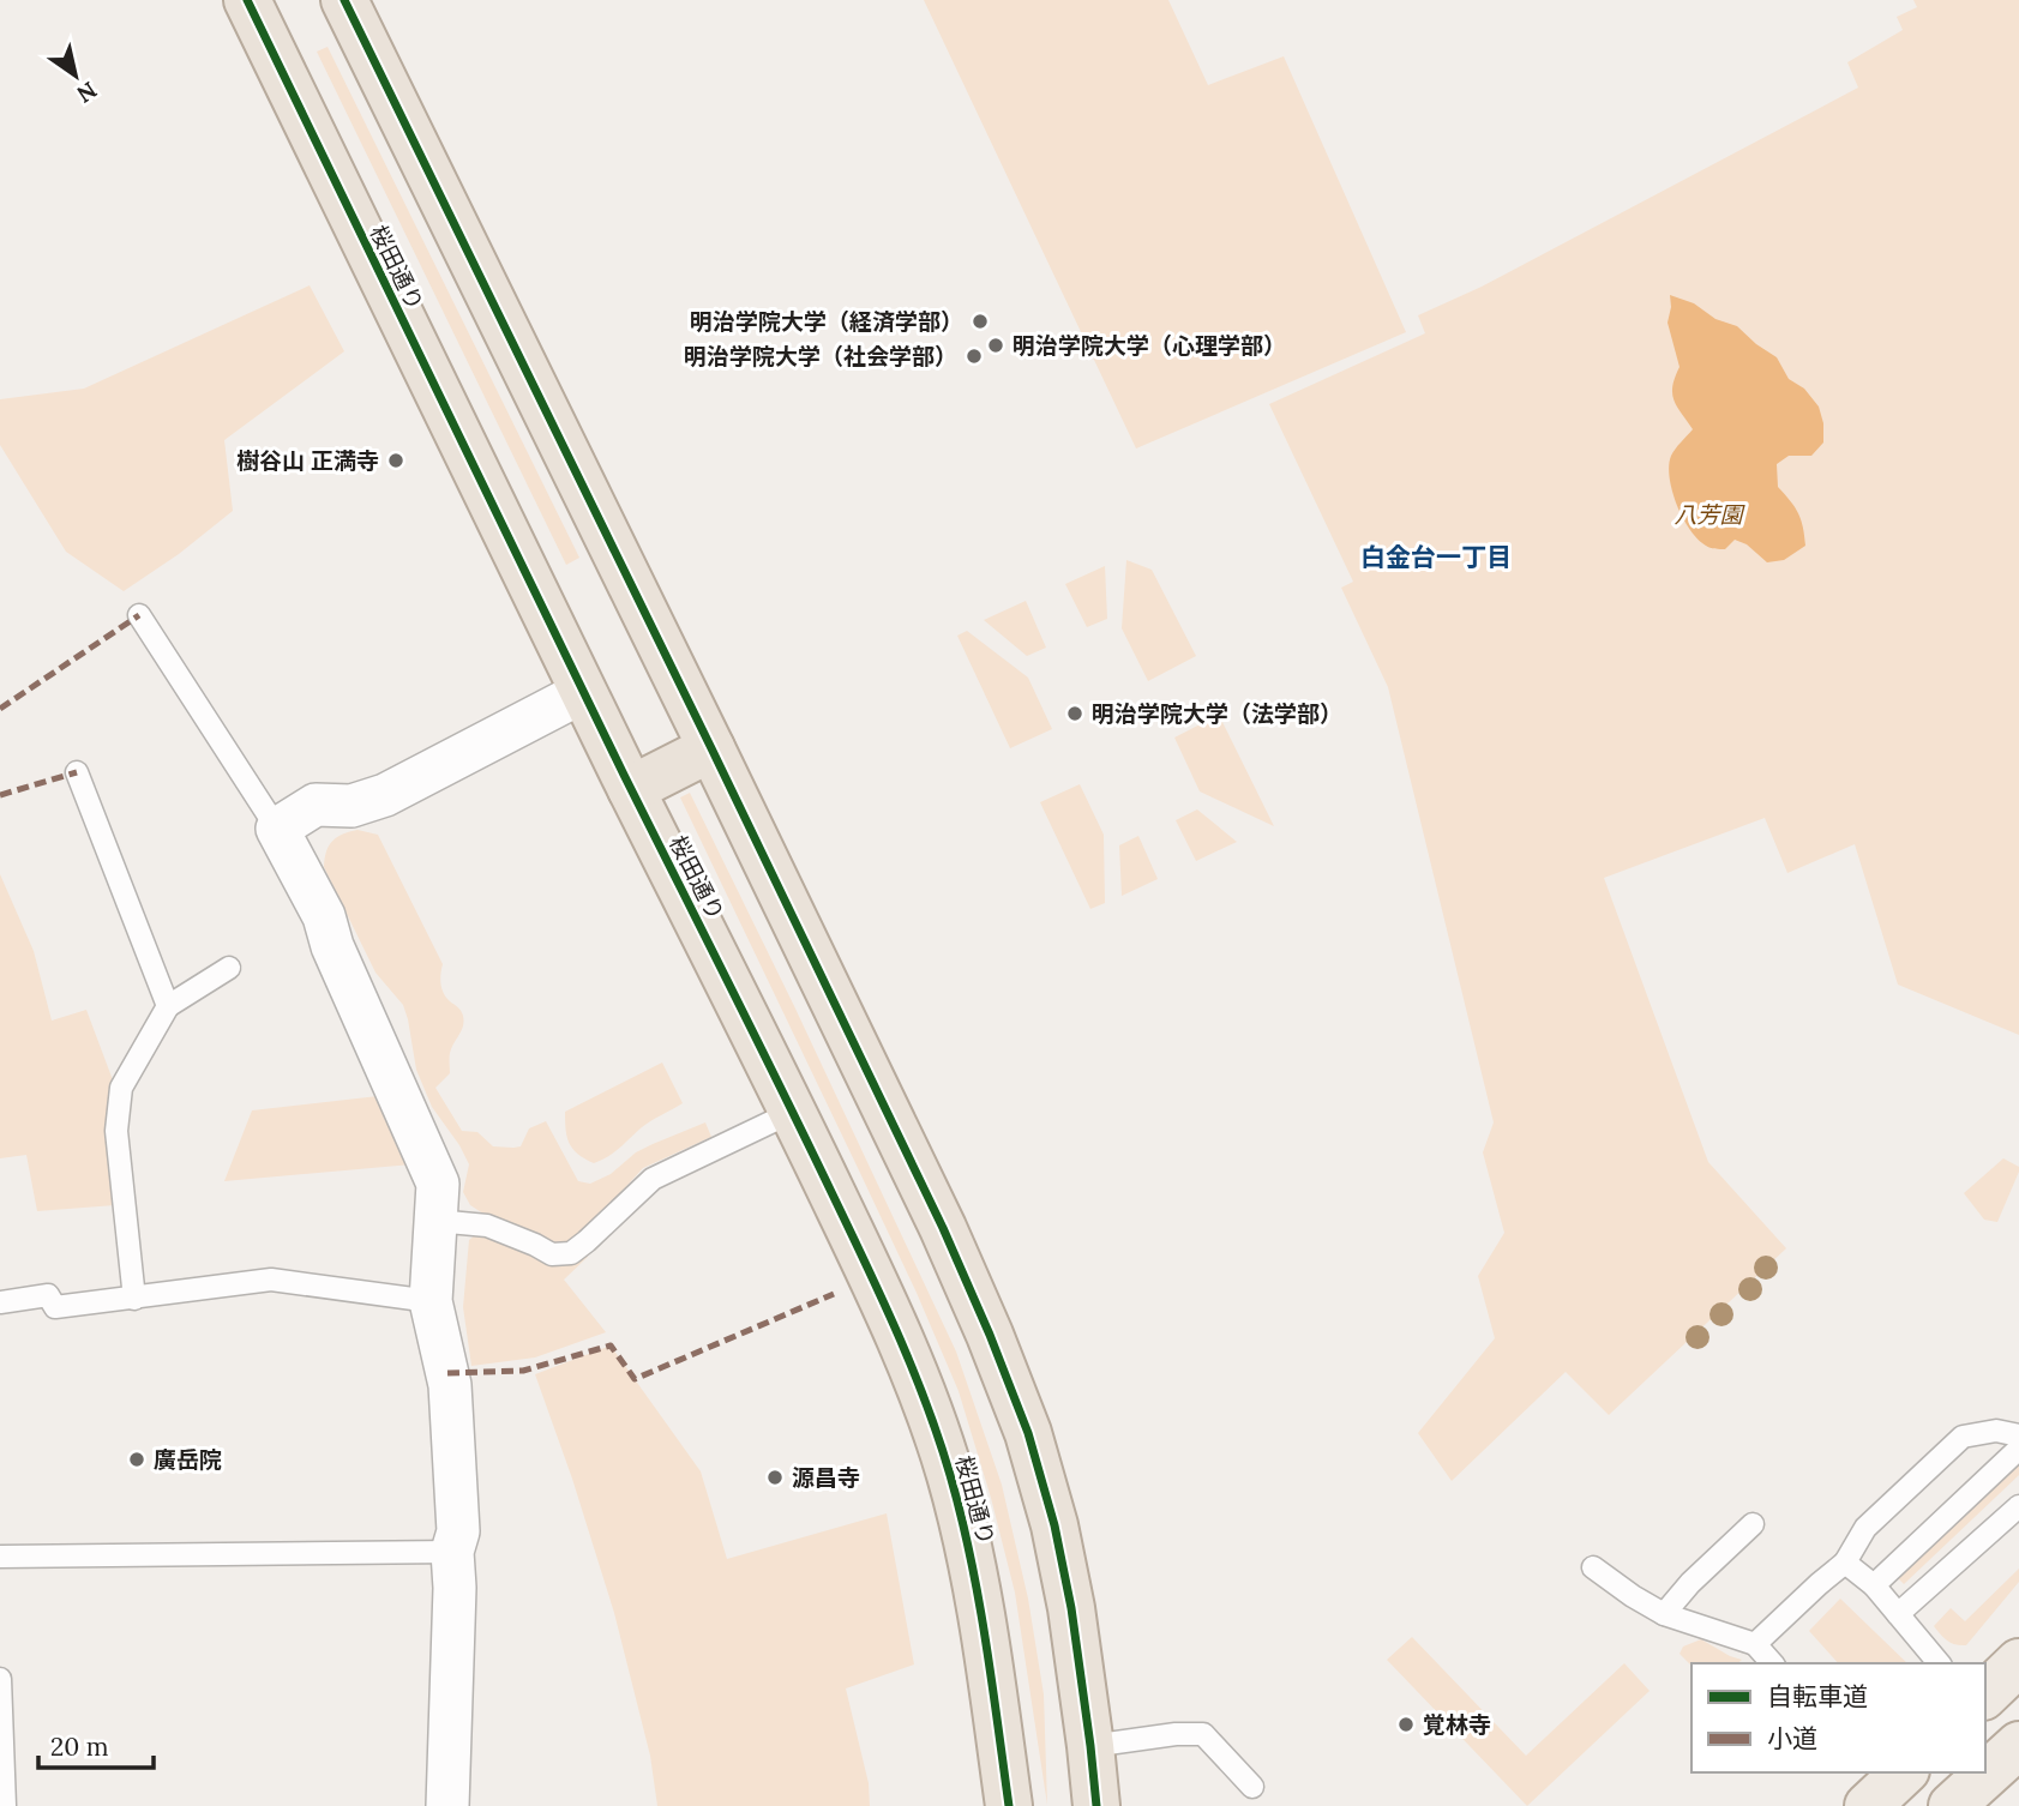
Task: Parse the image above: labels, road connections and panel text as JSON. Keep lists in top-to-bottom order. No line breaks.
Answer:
{"streets":{"highway":["桜田通り"]},"districts":["白金台一丁目"],"parks":["八芳園"],"places":["明治学院大学（経済学部）","明治学院大学（心理学部）","明治学院大学（社会学部）","樹谷山 正満寺","明治学院大学（法学部）","廣岳院","源昌寺","覚林寺"],"legend":["自転車道","小道"],"scale_bar":"20 m","north":"bottom right"}
